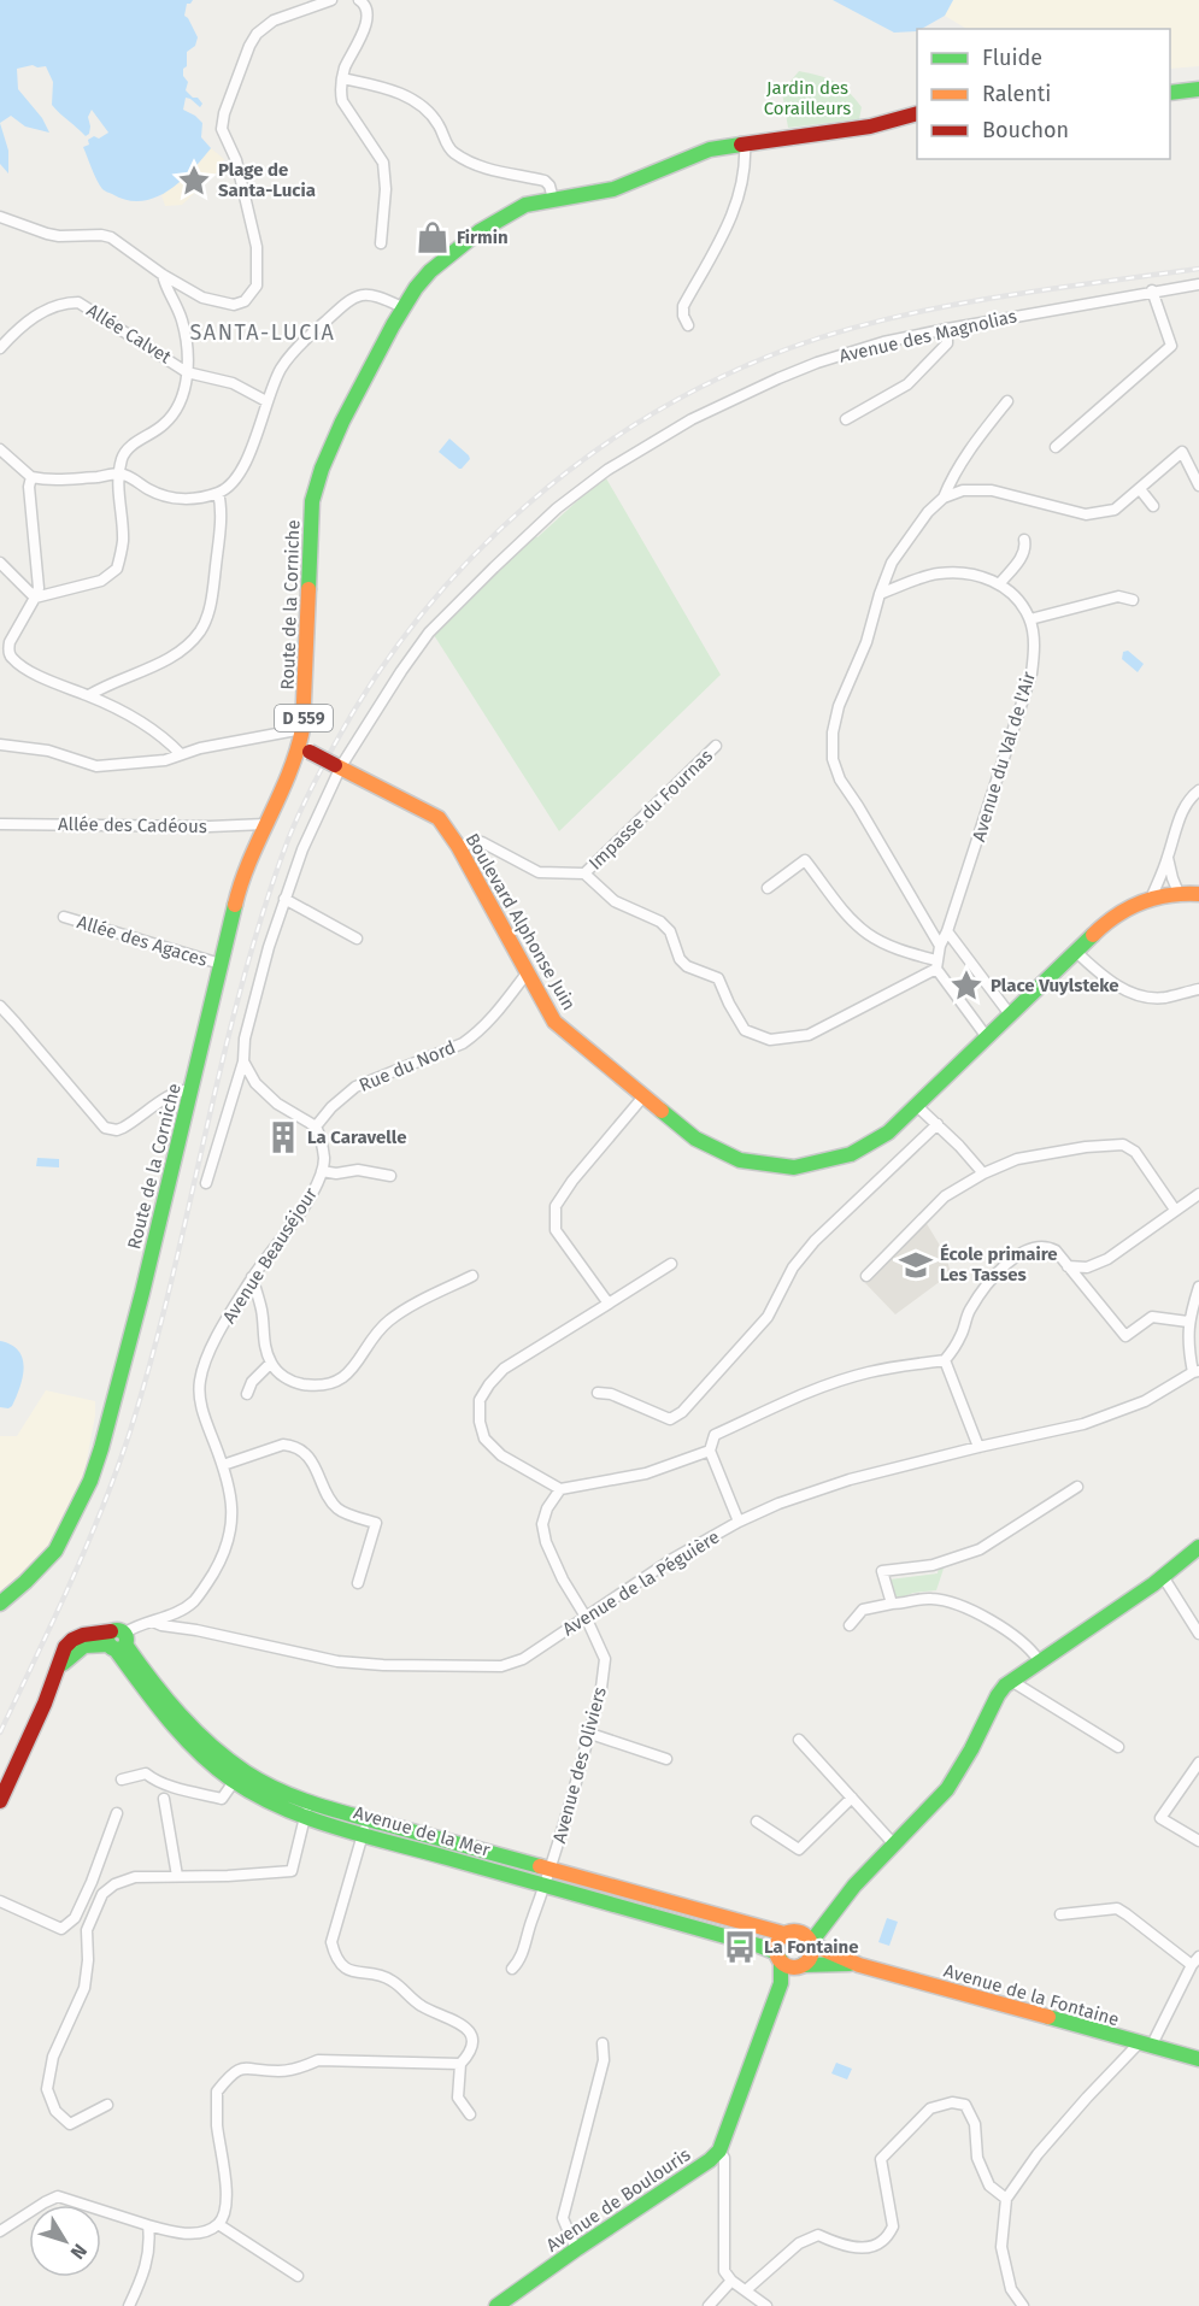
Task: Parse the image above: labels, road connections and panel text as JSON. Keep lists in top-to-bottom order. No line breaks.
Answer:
{"streets":{"street":["Allée Calvet","Avenue des Magnolias","Route de la Corniche","D 559","Avenue du Val de l'Air","Impasse du Fournas","Allée des Cadéous","Boulevard Alphonse Juin","Allée des Agaces","Rue du Nord","Avenue Beauséjour","Avenue de la Péguière","Avenue des Oliviers","Avenue de la Mer","Avenue de la Fontaine","Avenue de Boulouris"]},"crossings":[["Avenue des Magnolias","Boulevard Alphonse Juin"],["Route de la Corniche","Allée des Cadéous"],["Route de la Corniche","Boulevard Alphonse Juin"],["Route de la Corniche","Allée des Agaces"],["Boulevard Alphonse Juin","Rue du Nord"],["Rue du Nord","Avenue Beauséjour"],["Avenue Beauséjour","Avenue de la Péguière"],["Avenue de la Péguière","Avenue des Oliviers"],["Avenue des Oliviers","Avenue de la Mer"],["Avenue de la Mer","Avenue de la Fontaine"]],"districts":["SANTA-LUCIA"],"parks":["Jardin des Corailleurs"],"places":{"place":["Plage de Santa-Lucia","Place Vuylsteke"],"shop":["Firmin"],"building":["La Caravelle"],"school or university":["École primaire Les Tasses"],"bus stop":["La Fontaine"]},"legend":["Fluide","Ralenti","Bouchon"],"north":"bottom right"}
